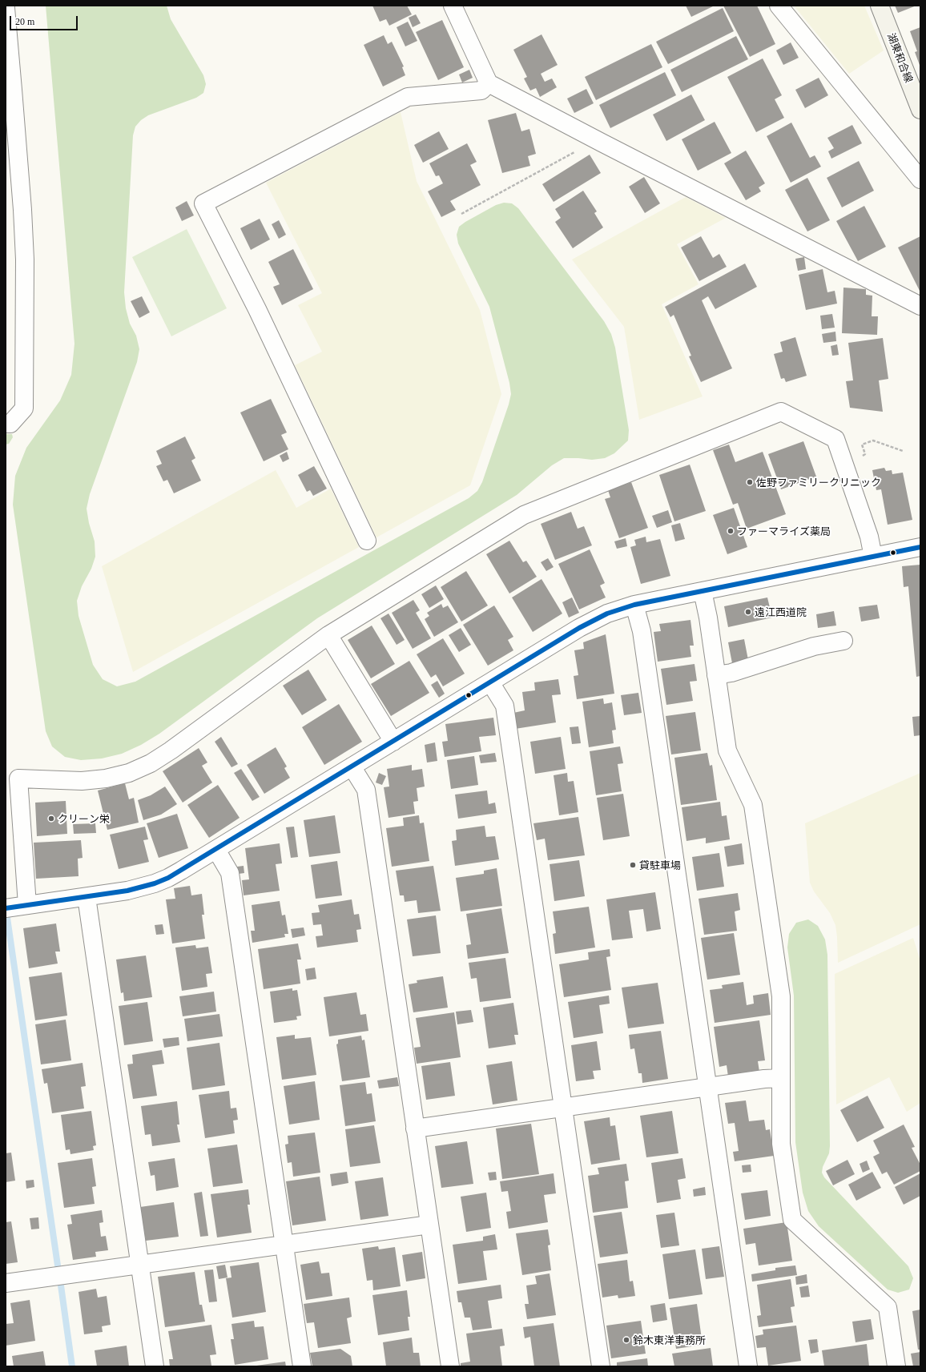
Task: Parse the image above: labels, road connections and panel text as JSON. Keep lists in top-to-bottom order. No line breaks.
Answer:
{"streets":{"main road":["湖東和合線"]},"places":["佐野ファミリークリニック","ファーマライズ薬局","遠江西道院","クリーン栄","貸駐車場","鈴木東洋事務所"],"scale_bar":"20 m"}
